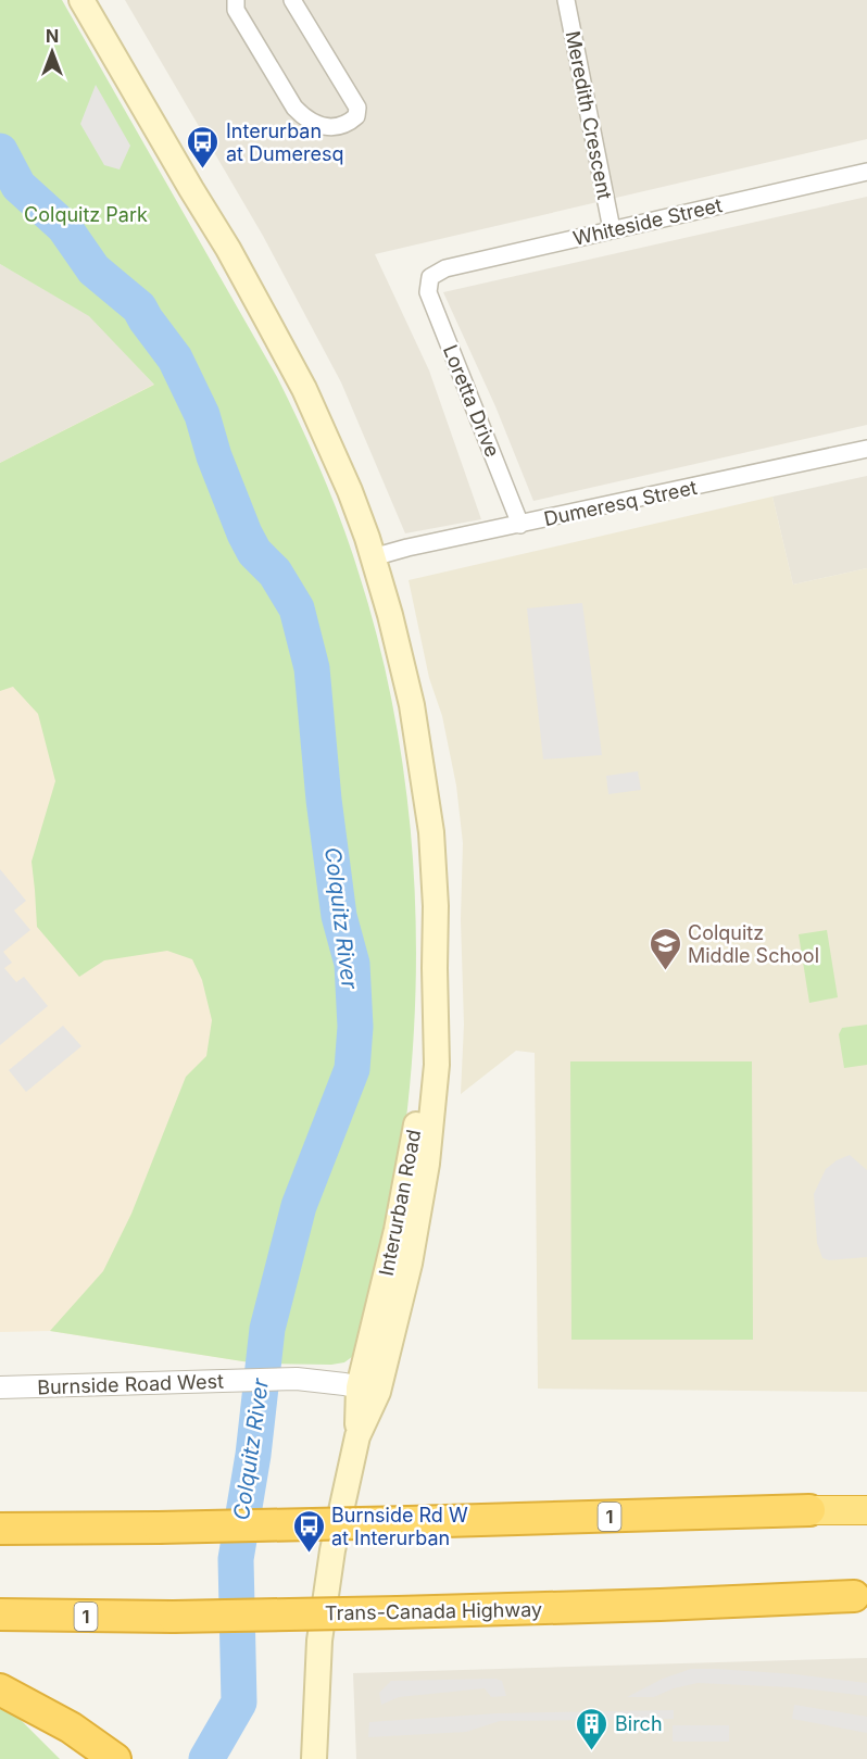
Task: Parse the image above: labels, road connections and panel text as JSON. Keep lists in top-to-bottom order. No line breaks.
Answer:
{"streets":{"highway":["1","Trans-Canada Highway"],"main road":["Interurban Road"],"street":["Meredith Crescent","Whiteside Street","Loretta Drive","Dumeresq Street","Burnside Road West"]},"crossings":[["Meredith Crescent","Whiteside Street"],["Whiteside Street","Loretta Drive"],["Loretta Drive","Dumeresq Street"],["Interurban Road","Burnside Road West"]],"water":["Colquitz River"],"parks":["Colquitz Park"],"places":{"bus stop":["Interurban at Dumeresq","Burnside Rd W at Interurban"],"school or university":["Colquitz Middle School"],"building":["Birch"]},"north":"top"}
